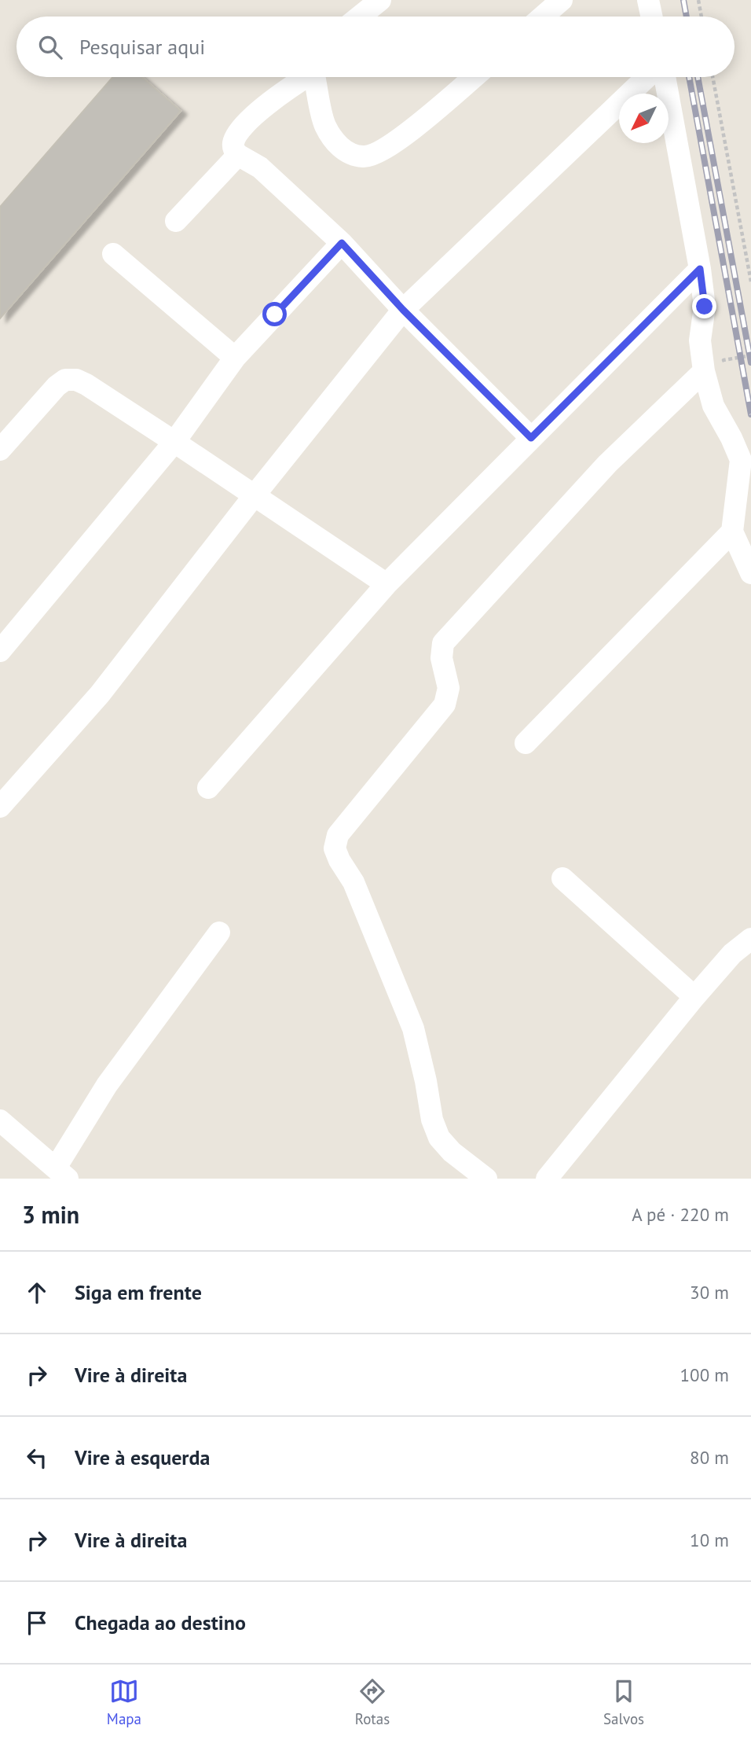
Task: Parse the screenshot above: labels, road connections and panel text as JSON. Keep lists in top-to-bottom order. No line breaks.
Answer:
{"north":"bottom left","page":{"search":"Pesquisar aqui","heading":["3 min","A pé · 220 m"],"list":[["Siga em frente","30 m"],["Vire à direita","100 m"],["Vire à esquerda","80 m"],["Vire à direita","10 m"],"Chegada ao destino"],"nav":["Mapa","Rotas","Salvos"]}}
